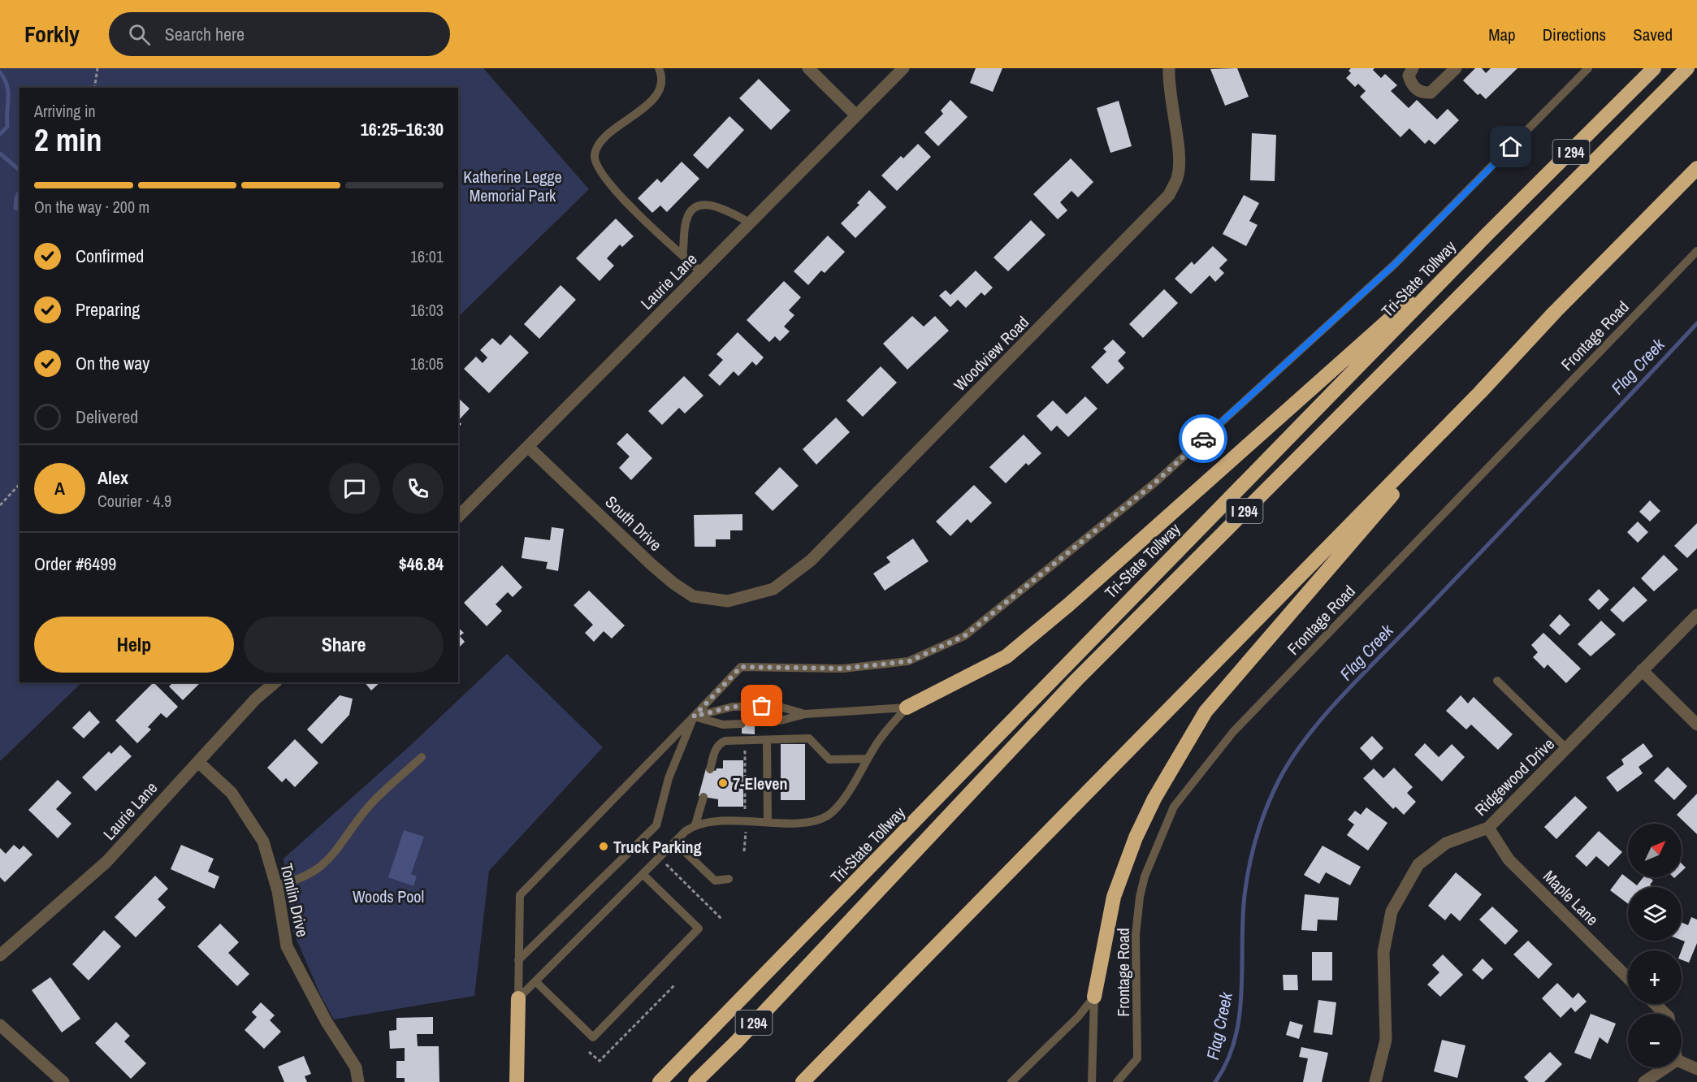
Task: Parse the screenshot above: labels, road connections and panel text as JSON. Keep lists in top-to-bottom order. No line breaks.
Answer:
{"streets":{"highway":["I 294","Tri-State Tollway"],"street":["Laurie Lane","Woodview Road","South Drive","Ridgewood Drive","Maple Lane","Tomlin Drive"],"lane":["Frontage Road"]},"crossings":[["Laurie Lane","South Drive"],["Laurie Lane","Tomlin Drive"],["Woodview Road","South Drive"],["Ridgewood Drive","Maple Lane"]],"water":["Flag Creek"],"parks":["Katherine Legge Memorial Park","Woods Pool"],"places":["7-Eleven","Truck Parking"],"north":"top right","page":{"header":"Forkly","search":"Search here","nav":["Map","Directions","Saved"],"heading":["2 min","Arriving in","16:25–16:30"],"panel":["Alex","Courier · 4.9","Order #6499","$46.84"],"bar":"On the way · 200 m","list":[["Confirmed","16:01"],["Preparing","16:03"],["On the way","16:05"],"Delivered"],"round":"A","buttons":["Help","Share"],"map_buttons":["+","−"]}}
